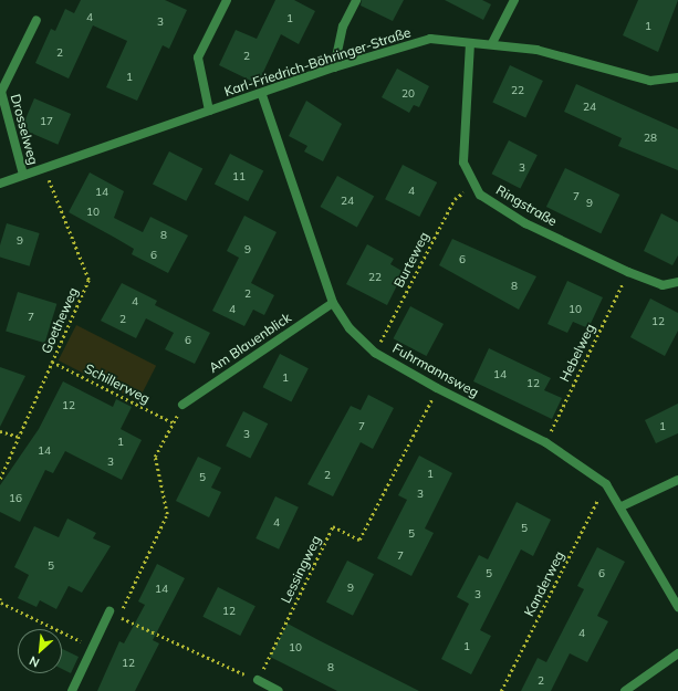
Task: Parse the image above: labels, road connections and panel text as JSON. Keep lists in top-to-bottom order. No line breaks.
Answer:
{"streets":{"street":["Karl-Friedrich-Böhringer-Straße","Drosselweg","Ringstraße","Am Blauenblick","Fuhrmannsweg"],"path":["Burteweg","Goetheweg","Hebelweg","Schillerweg","Lessingweg","Kanderweg"]},"crossings":[["Karl-Friedrich-Böhringer-Straße","Drosselweg"],["Karl-Friedrich-Böhringer-Straße","Ringstraße"],["Karl-Friedrich-Böhringer-Straße","Goetheweg"],["Karl-Friedrich-Böhringer-Straße","Fuhrmannsweg"],["Ringstraße","Burteweg"],["Ringstraße","Hebelweg"],["Burteweg","Fuhrmannsweg"],["Goetheweg","Schillerweg"],["Am Blauenblick","Fuhrmannsweg"],["Hebelweg","Fuhrmannsweg"],["Fuhrmannsweg","Lessingweg"],["Fuhrmannsweg","Kanderweg"]],"house_numbers":["4","1","3","1","2","2","1","22","20","24","17","28","3","11","4","14","7","24","9","10","8","9","9","6","6","22","8","2","4","4","10","7","2","12","6","14","1","12","12","7","1","3","1","14","3","1","2","5","3","16","4","5","5","7","5","5","6","9","14","3","12","4","1","10","12","8","2"],"north":"bottom left"}
